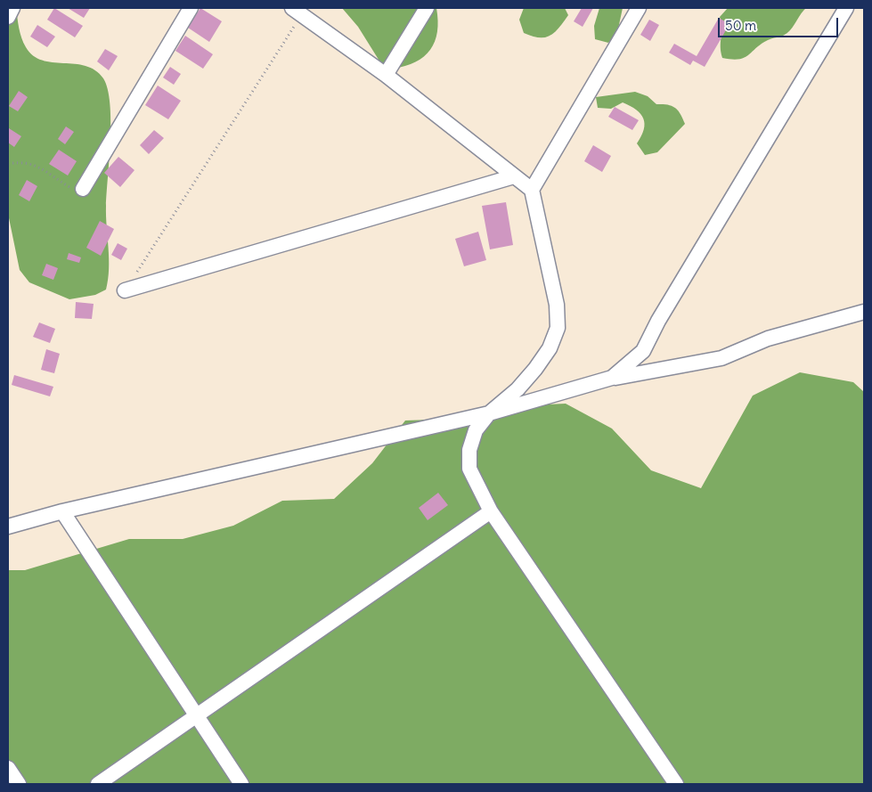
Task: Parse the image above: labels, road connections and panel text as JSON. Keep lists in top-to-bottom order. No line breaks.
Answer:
{"scale_bar":"50 m"}
